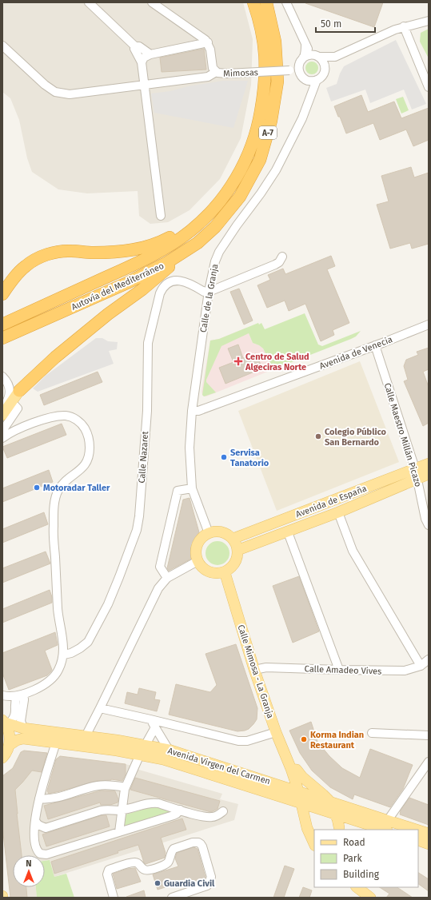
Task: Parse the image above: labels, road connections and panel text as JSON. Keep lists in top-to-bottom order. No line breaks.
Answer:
{"streets":{"highway":["A-7","Autovía del Mediterráneo"],"main road":["Avenida de España","Calle Mimosa - La Granja","Avenida Virgen del Carmen"],"street":["Mimosas","Calle de la Granja","Avenida de Venecia","Calle Maestro Millán Picazo","Calle Nazaret","Calle Amadeo Vives"]},"crossings":[["Mimosas","Calle de la Granja"],["Calle de la Granja","Avenida de Venecia"],["Calle de la Granja","Calle Nazaret"],["Calle de la Granja","Avenida de España"],["Calle de la Granja","Calle Mimosa - La Granja"],["Avenida de Venecia","Calle Maestro Millán Picazo"],["Calle Maestro Millán Picazo","Avenida de España"],["Avenida de España","Calle Mimosa - La Granja"],["Calle Amadeo Vives","Calle Mimosa - La Granja"],["Calle Mimosa - La Granja","Avenida Virgen del Carmen"]],"places":{"health":["Centro de Salud Algeciras Norte"],"other":["Colegio Público San Bernardo","Servisa Tanatorio","Motoradar Taller","Korma Indian Restaurant","Guardia Civil"]},"legend":["Road","Park","Building"],"scale_bar":"50 m","north":"top"}
